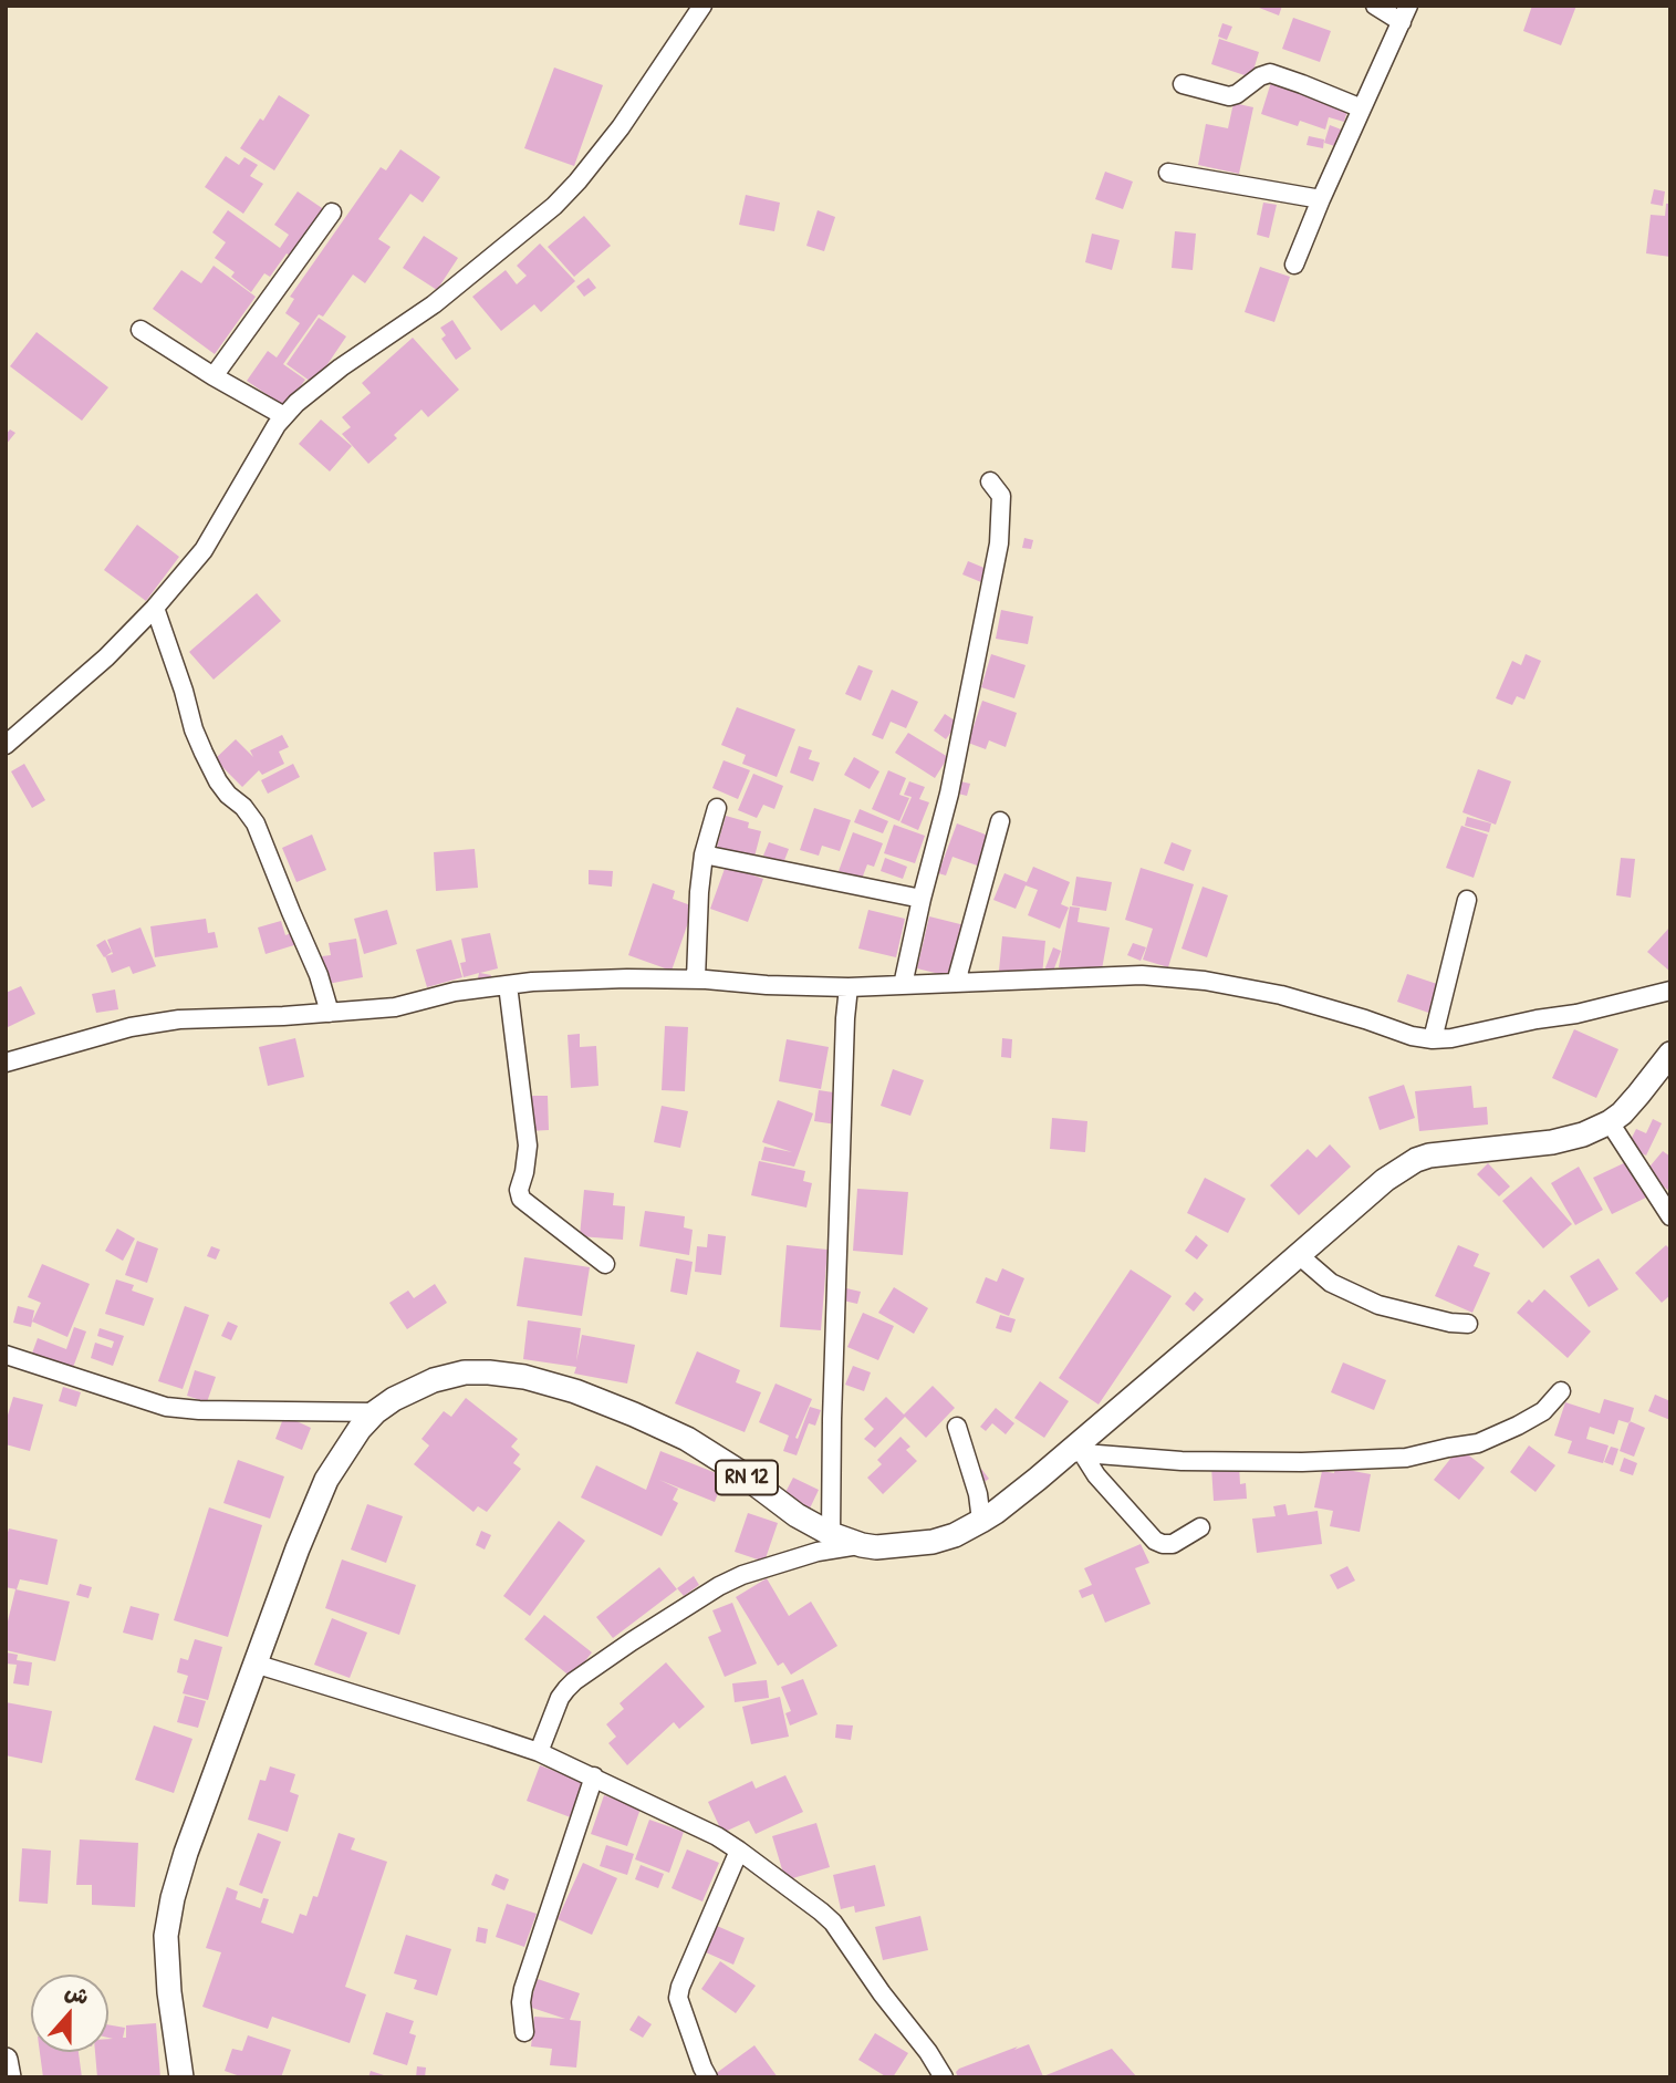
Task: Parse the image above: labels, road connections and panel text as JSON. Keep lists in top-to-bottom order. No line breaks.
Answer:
{"streets":{"main road":["RN 12"]},"north":"top"}
